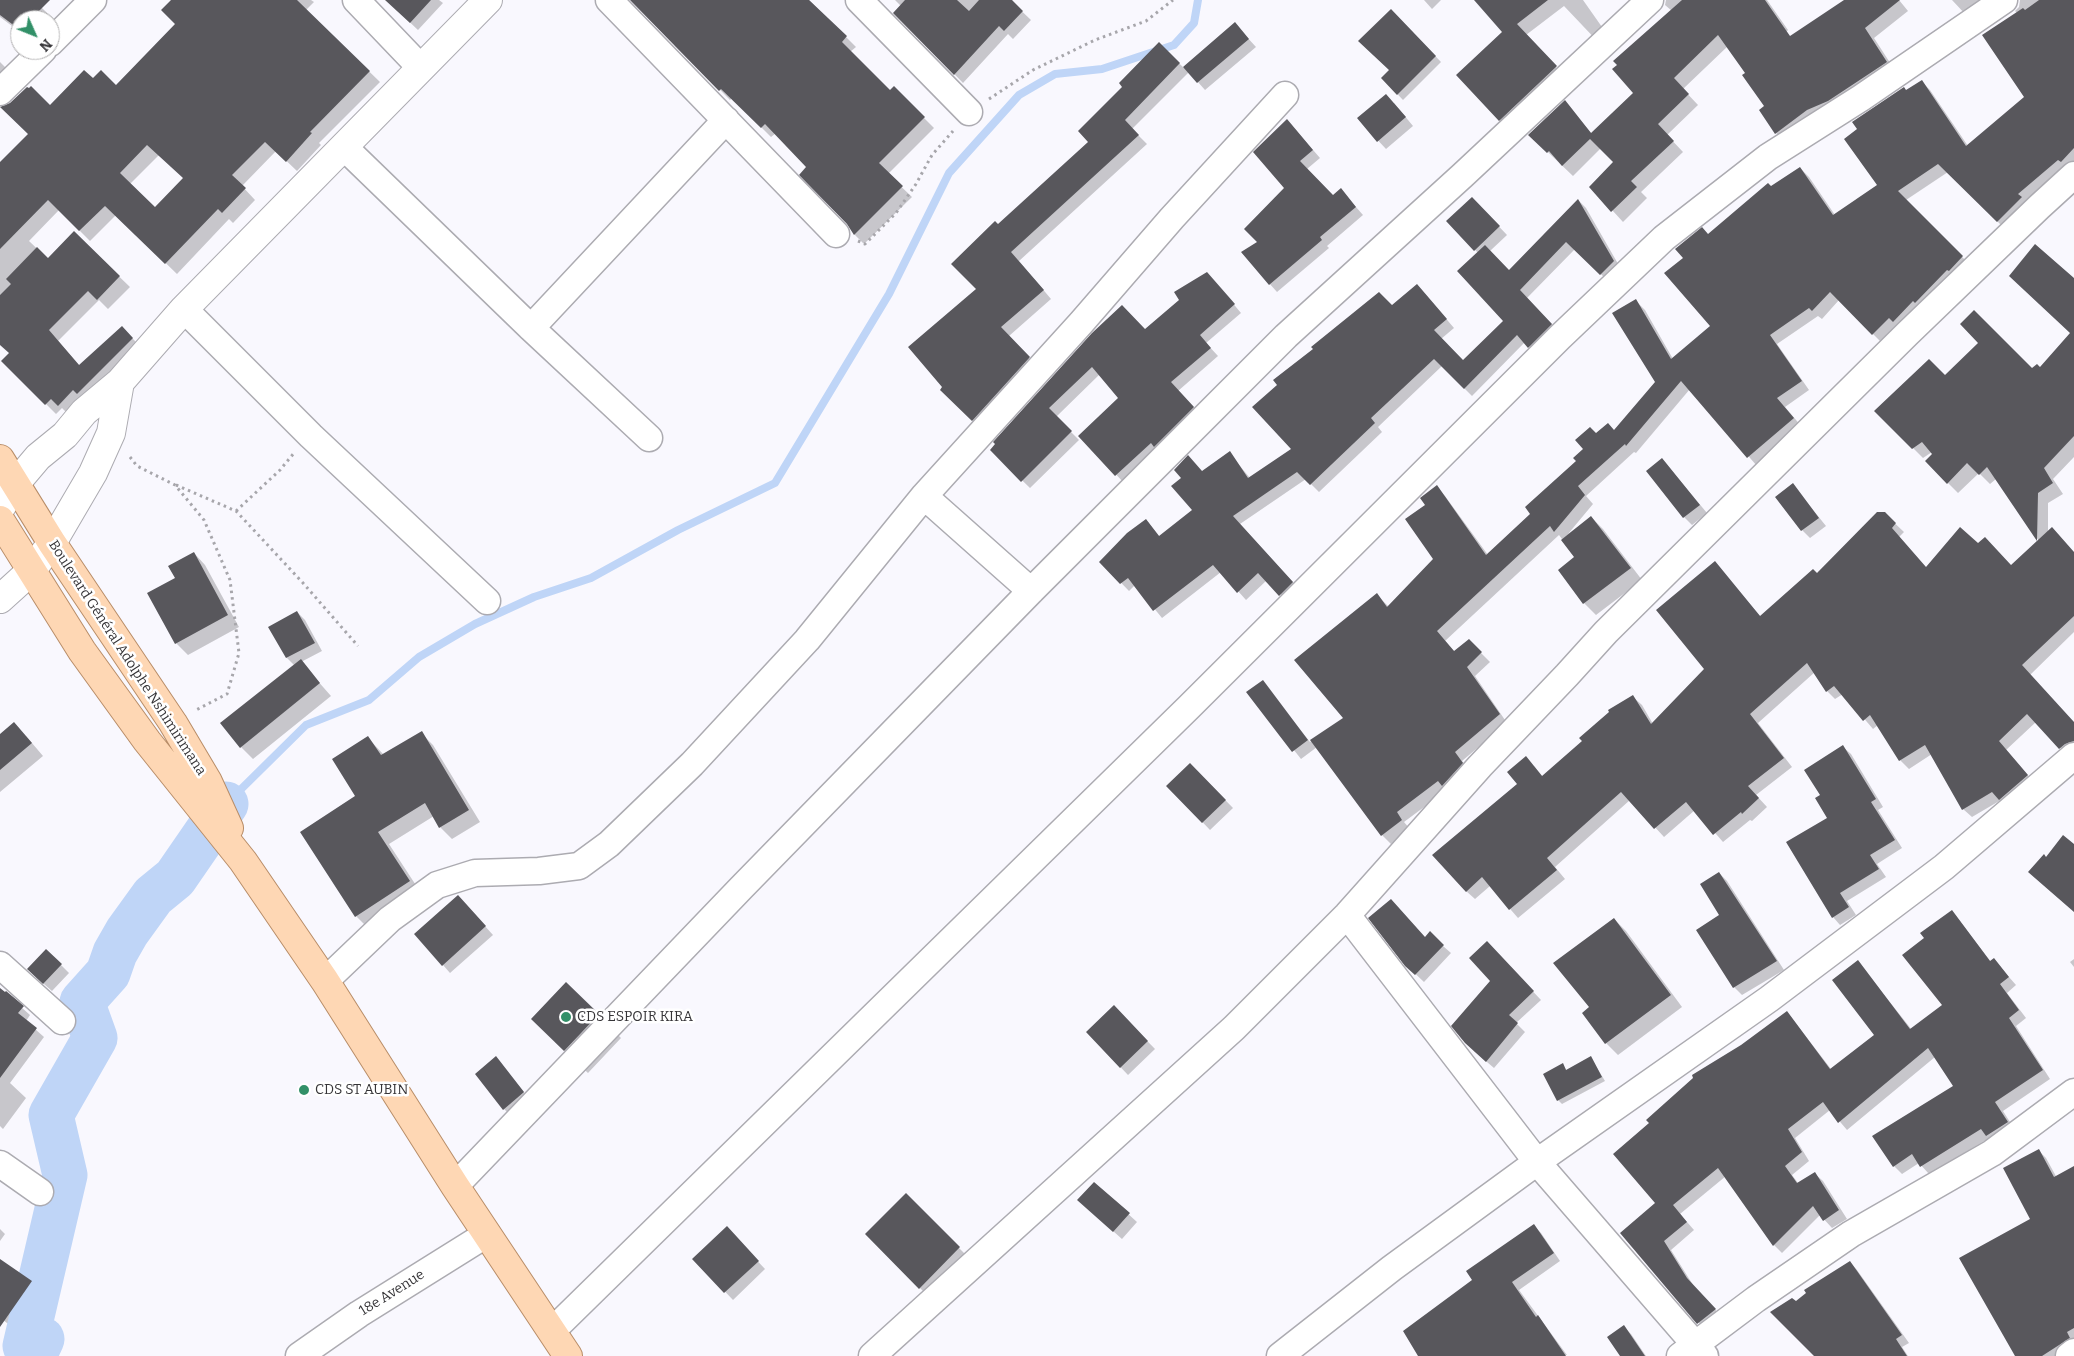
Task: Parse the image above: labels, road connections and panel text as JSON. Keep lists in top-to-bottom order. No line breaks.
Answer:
{"streets":{"main road":["Boulevard Général Adolphe Nshimirimana"],"street":["18e Avenue"]},"crossings":[["Boulevard Général Adolphe Nshimirimana","18e Avenue"]],"places":["CDS ESPOIR KIRA","CDS ST AUBIN"],"north":"bottom right"}
